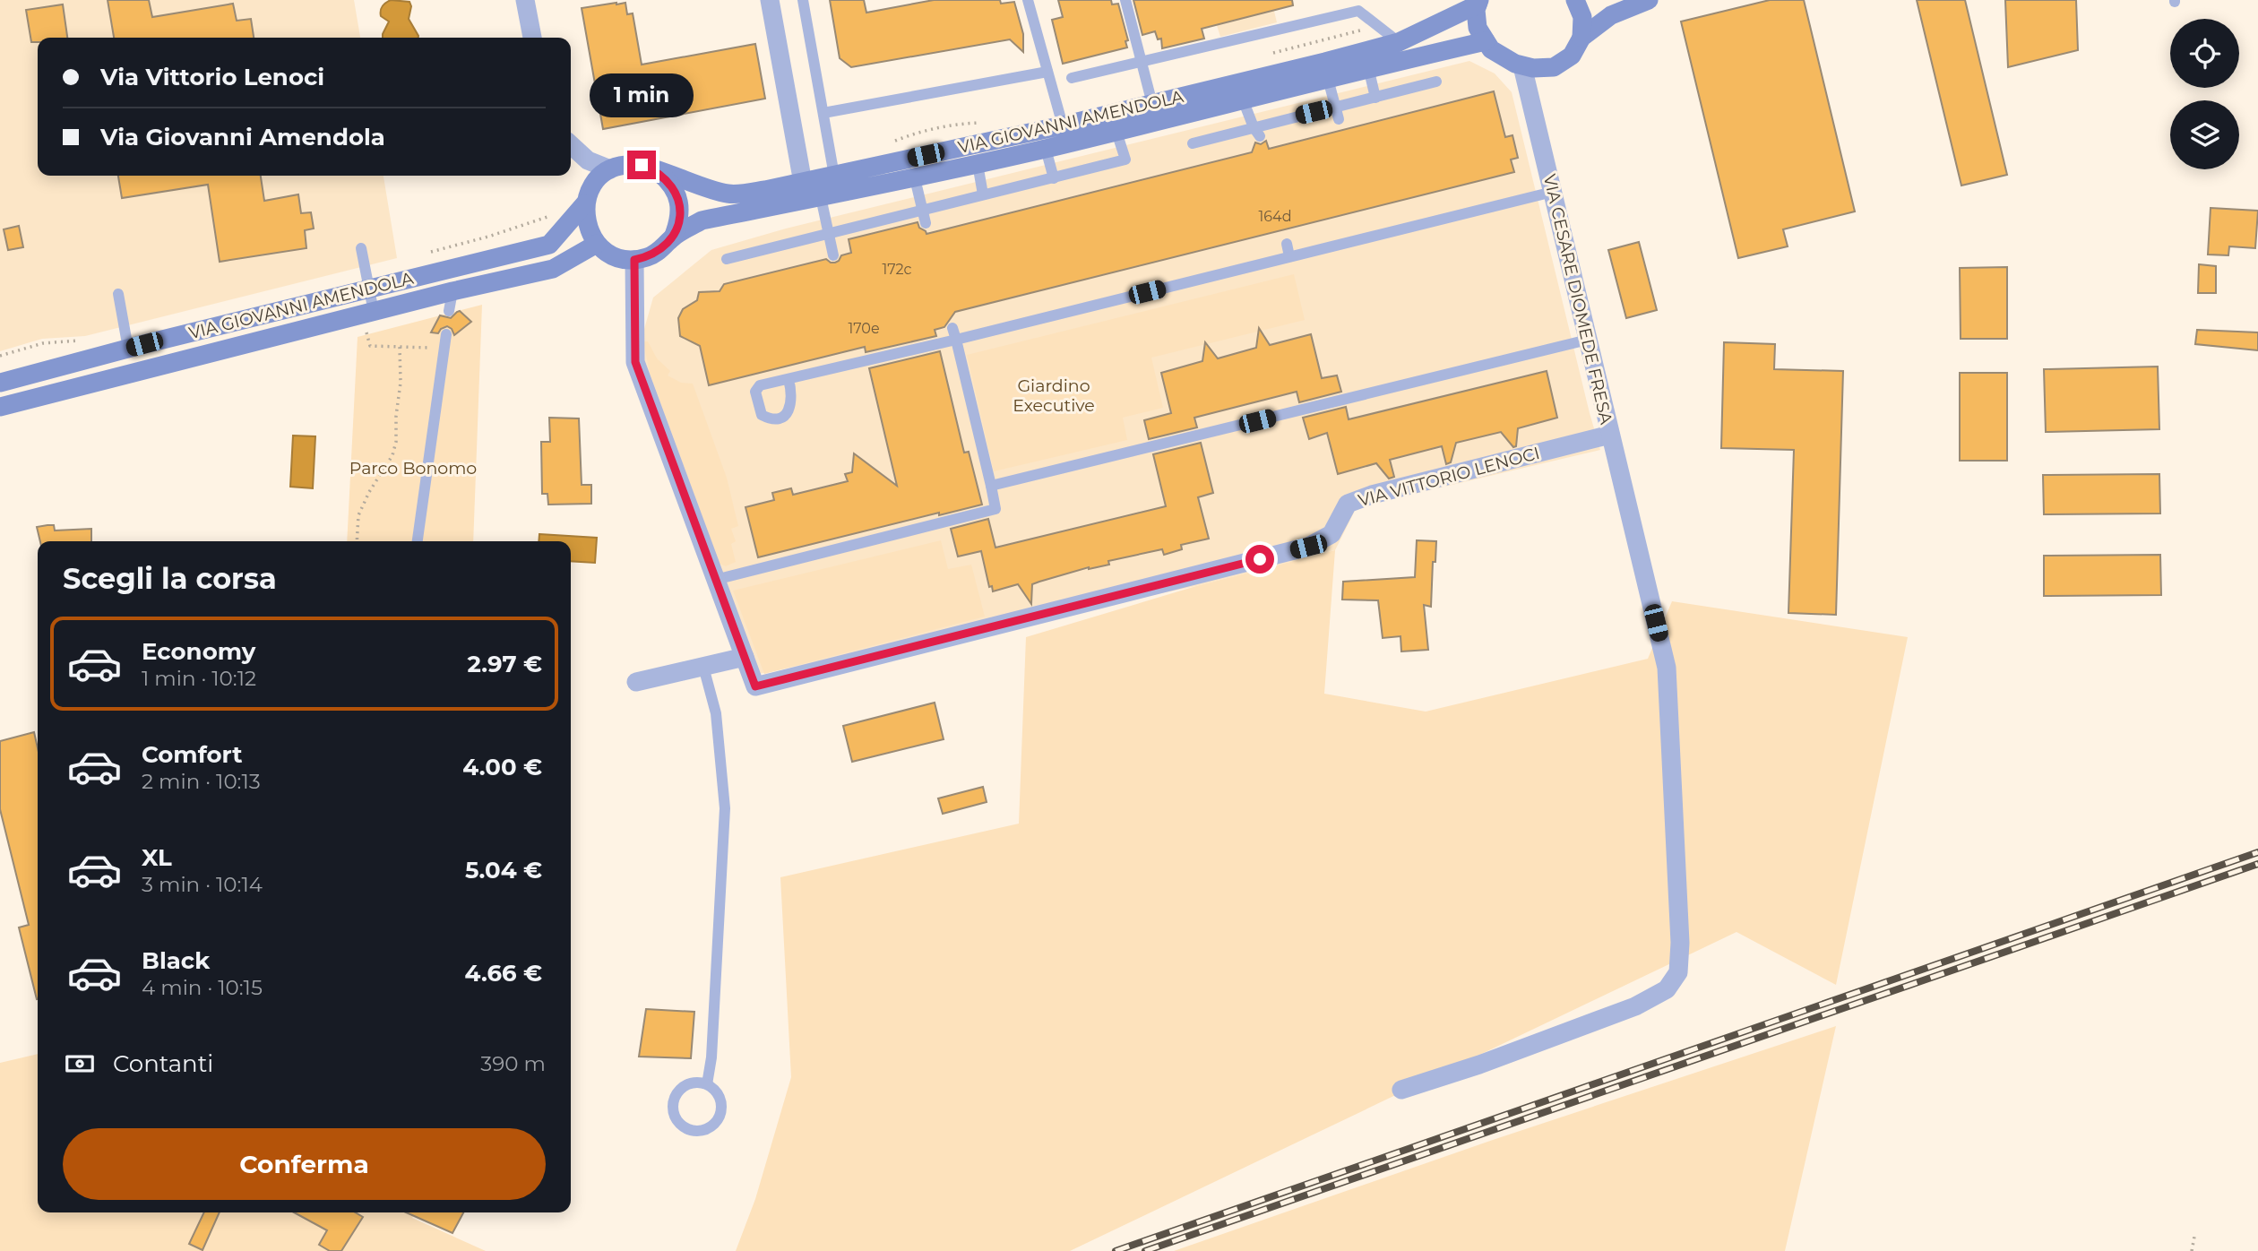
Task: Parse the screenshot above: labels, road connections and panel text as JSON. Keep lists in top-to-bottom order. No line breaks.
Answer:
{"streets":{"main road":["VIA GIOVANNI AMENDOLA"],"street":["VIA CESARE DIOMEDE FRESA","VIA VITTORIO LENOCI"]},"crossings":[["VIA GIOVANNI AMENDOLA","VIA VITTORIO LENOCI"],["VIA CESARE DIOMEDE FRESA","VIA VITTORIO LENOCI"]],"parks":["Giardino Executive","Parco Bonomo"],"house_numbers":["164d","172c","170e"],"page":{"banner":["Via Vittorio Lenoci","Via Giovanni Amendola"],"bubble":"1 min","heading":"Scegli la corsa","list":[{"name":"Economy","note":"1 min · 10:12","value":"2.97 €"},{"name":"Comfort","note":"2 min · 10:13","value":"4.00 €"},{"name":"XL","note":"3 min · 10:14","value":"5.04 €"},{"name":"Black","note":"4 min · 10:15","value":"4.66 €"}],"pay":["Contanti","390 m"],"buttons":"Conferma"}}
